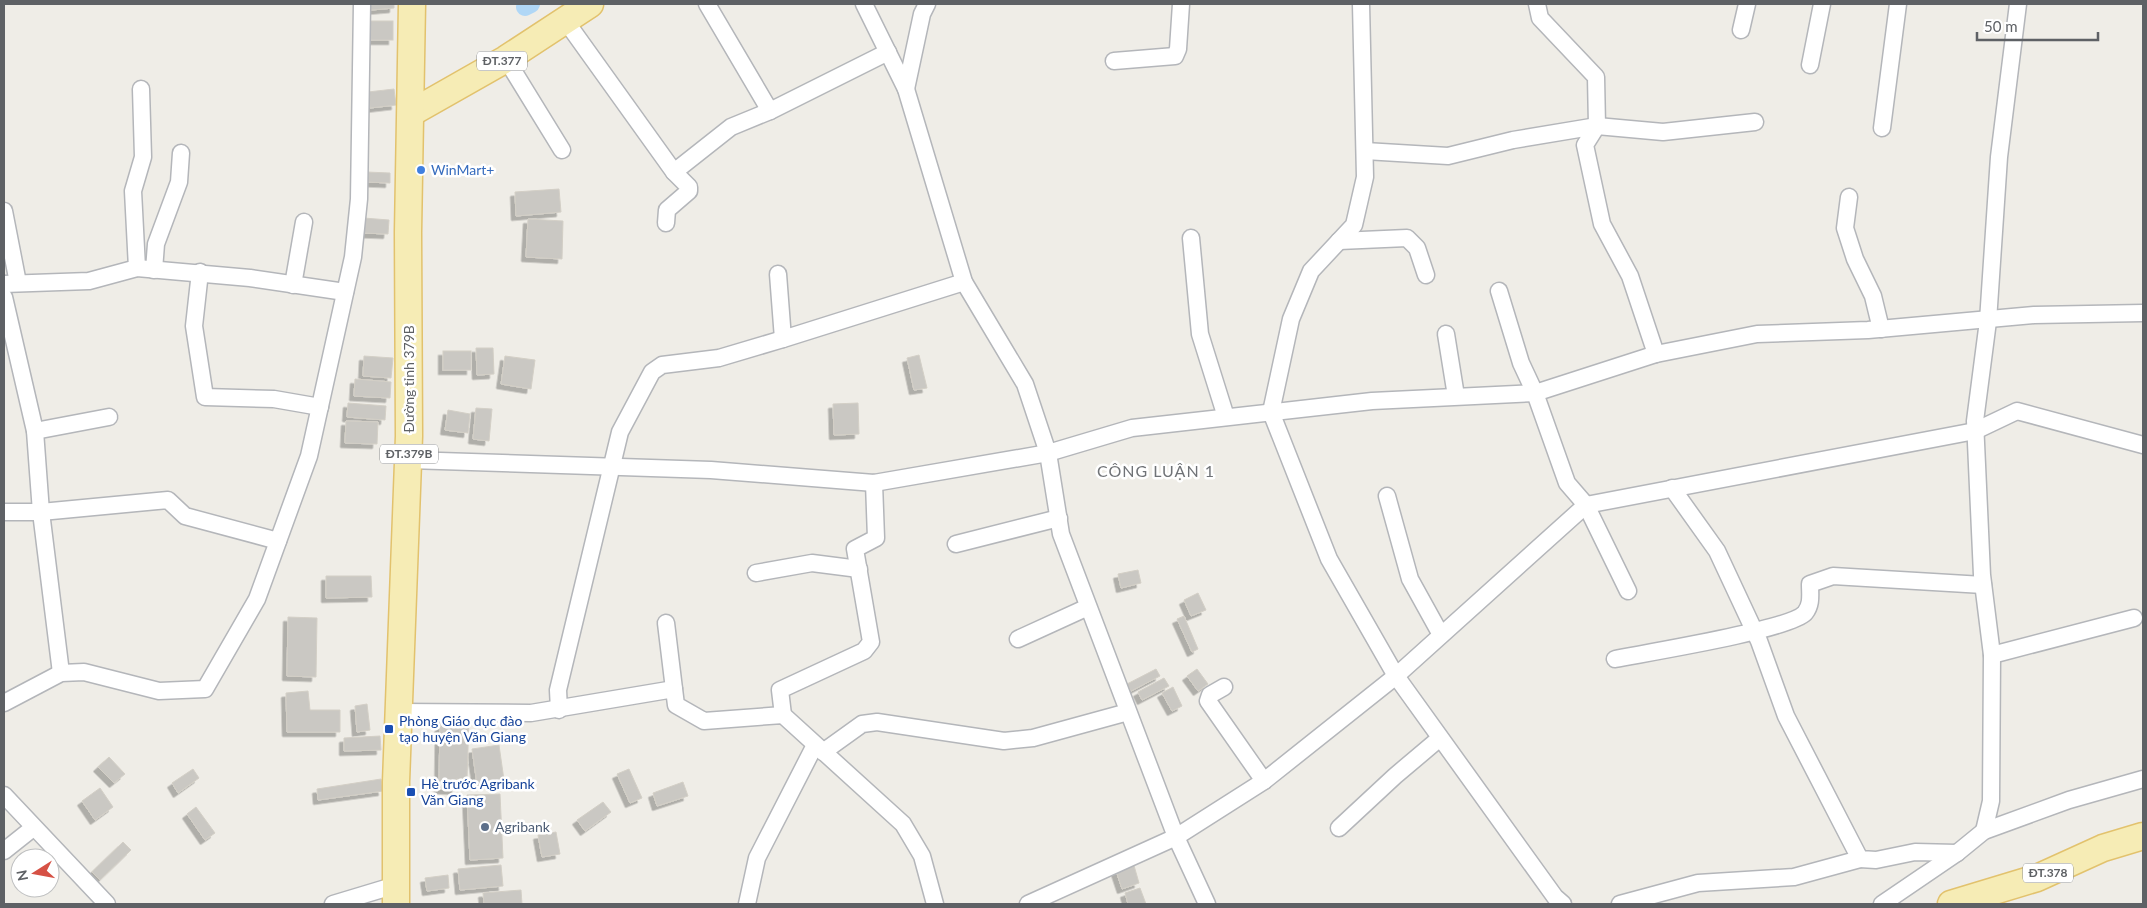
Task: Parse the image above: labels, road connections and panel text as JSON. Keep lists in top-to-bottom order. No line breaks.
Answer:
{"streets":{"main road":["ĐT.377","Đường tỉnh 379B","ĐT.379B","ĐT.378"]},"crossings":[["ĐT.377","Đường tỉnh 379B"]],"districts":["CÔNG LUẬN 1"],"places":{"other":["WinMart+","Agribank"],"transit":["Phòng Giáo dục đào tạo huyện Văn Giang","Hè trước Agribank Văn Giang"]},"scale_bar":"50 m","north":"left"}
